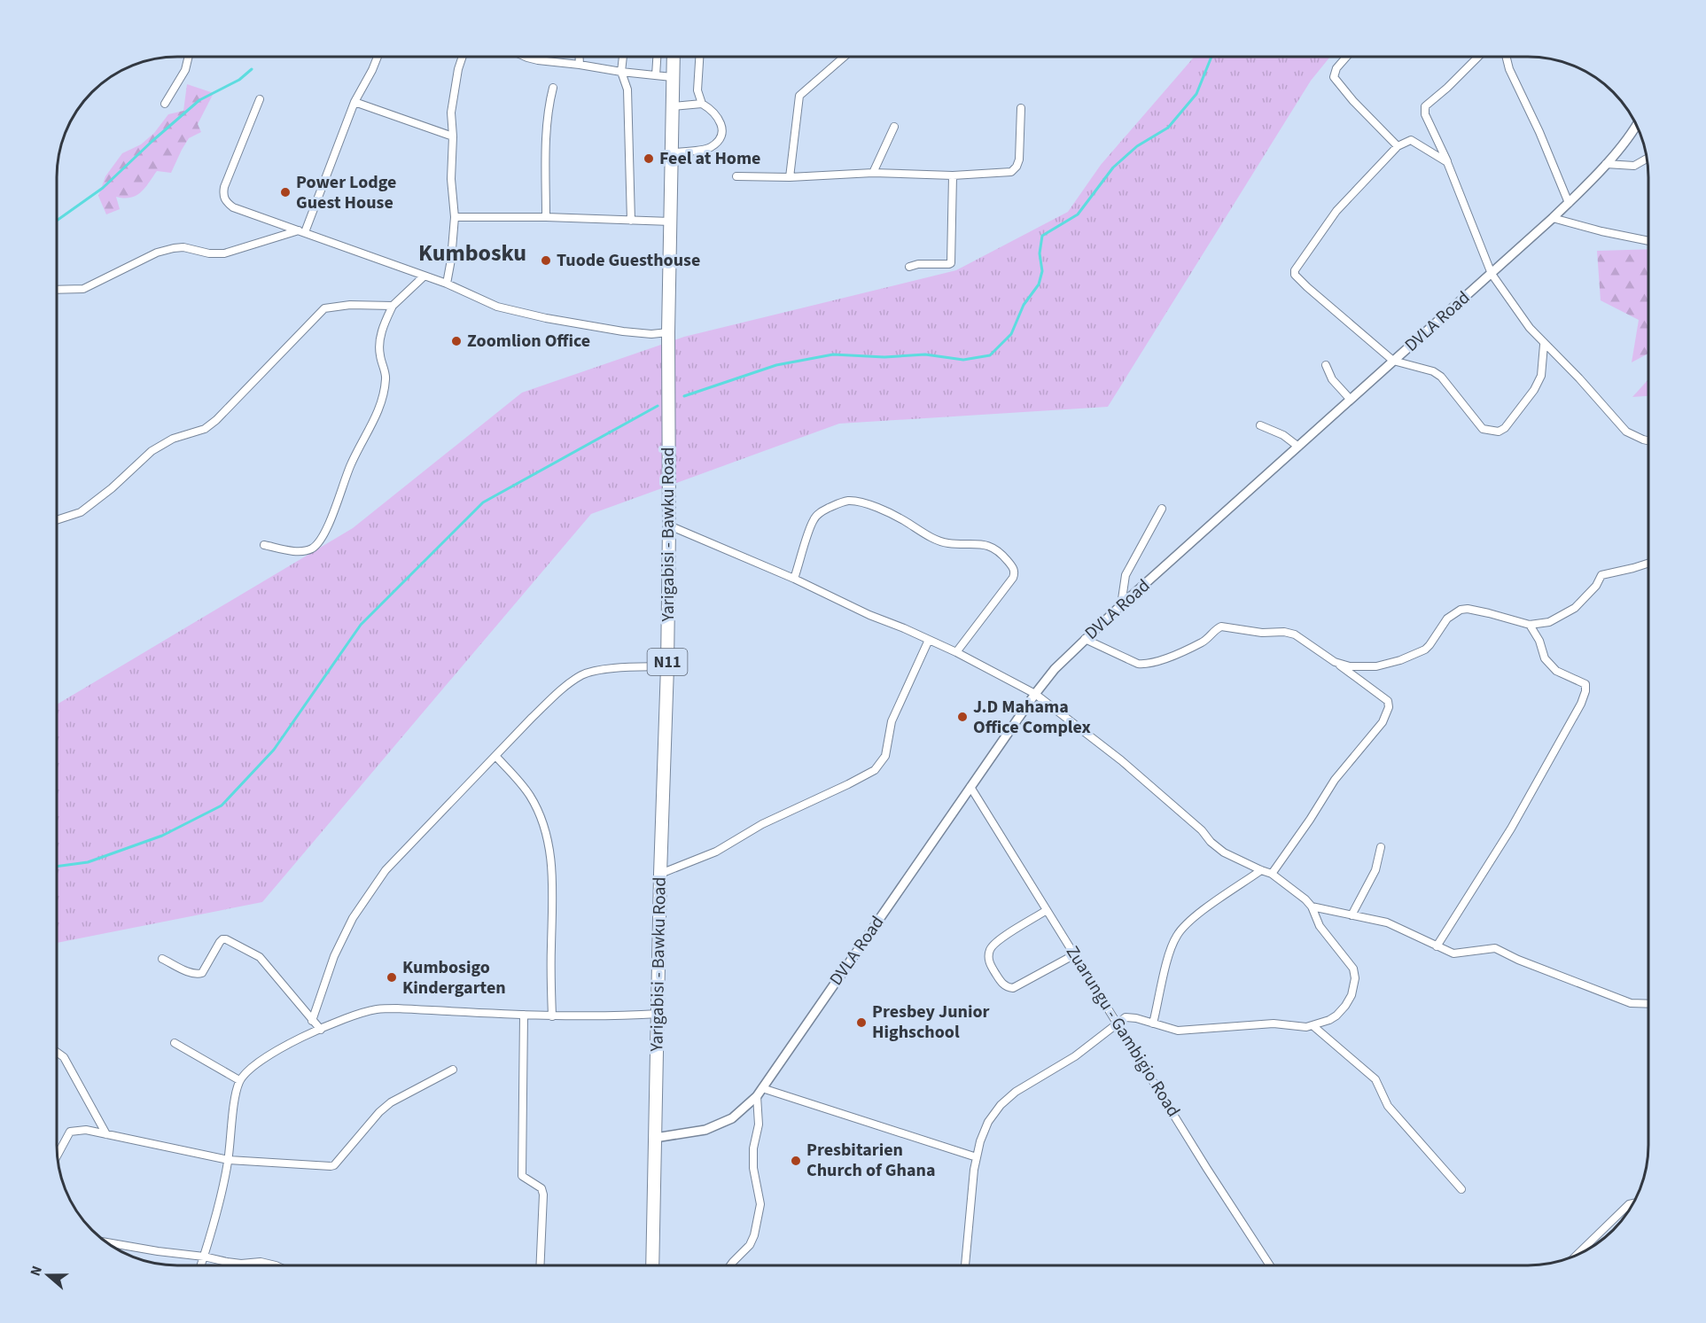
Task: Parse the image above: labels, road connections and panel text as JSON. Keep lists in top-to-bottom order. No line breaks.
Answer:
{"streets":{"highway":["Yarigabisi - Bawku Road","N11"],"street":["DVLA Road","Zuarungu - Gambigio Road"]},"crossings":[["DVLA Road","Yarigabisi - Bawku Road"],["DVLA Road","Zuarungu - Gambigio Road"]],"districts":["Kumbosku"],"places":["Feel at Home","Power Lodge Guest House","Tuode Guesthouse","Zoomlion Office","J.D Mahama Office Complex","Kumbosigo Kindergarten","Presbey Junior Highschool","Presbitarien Church of Ghana"],"north":"left"}
